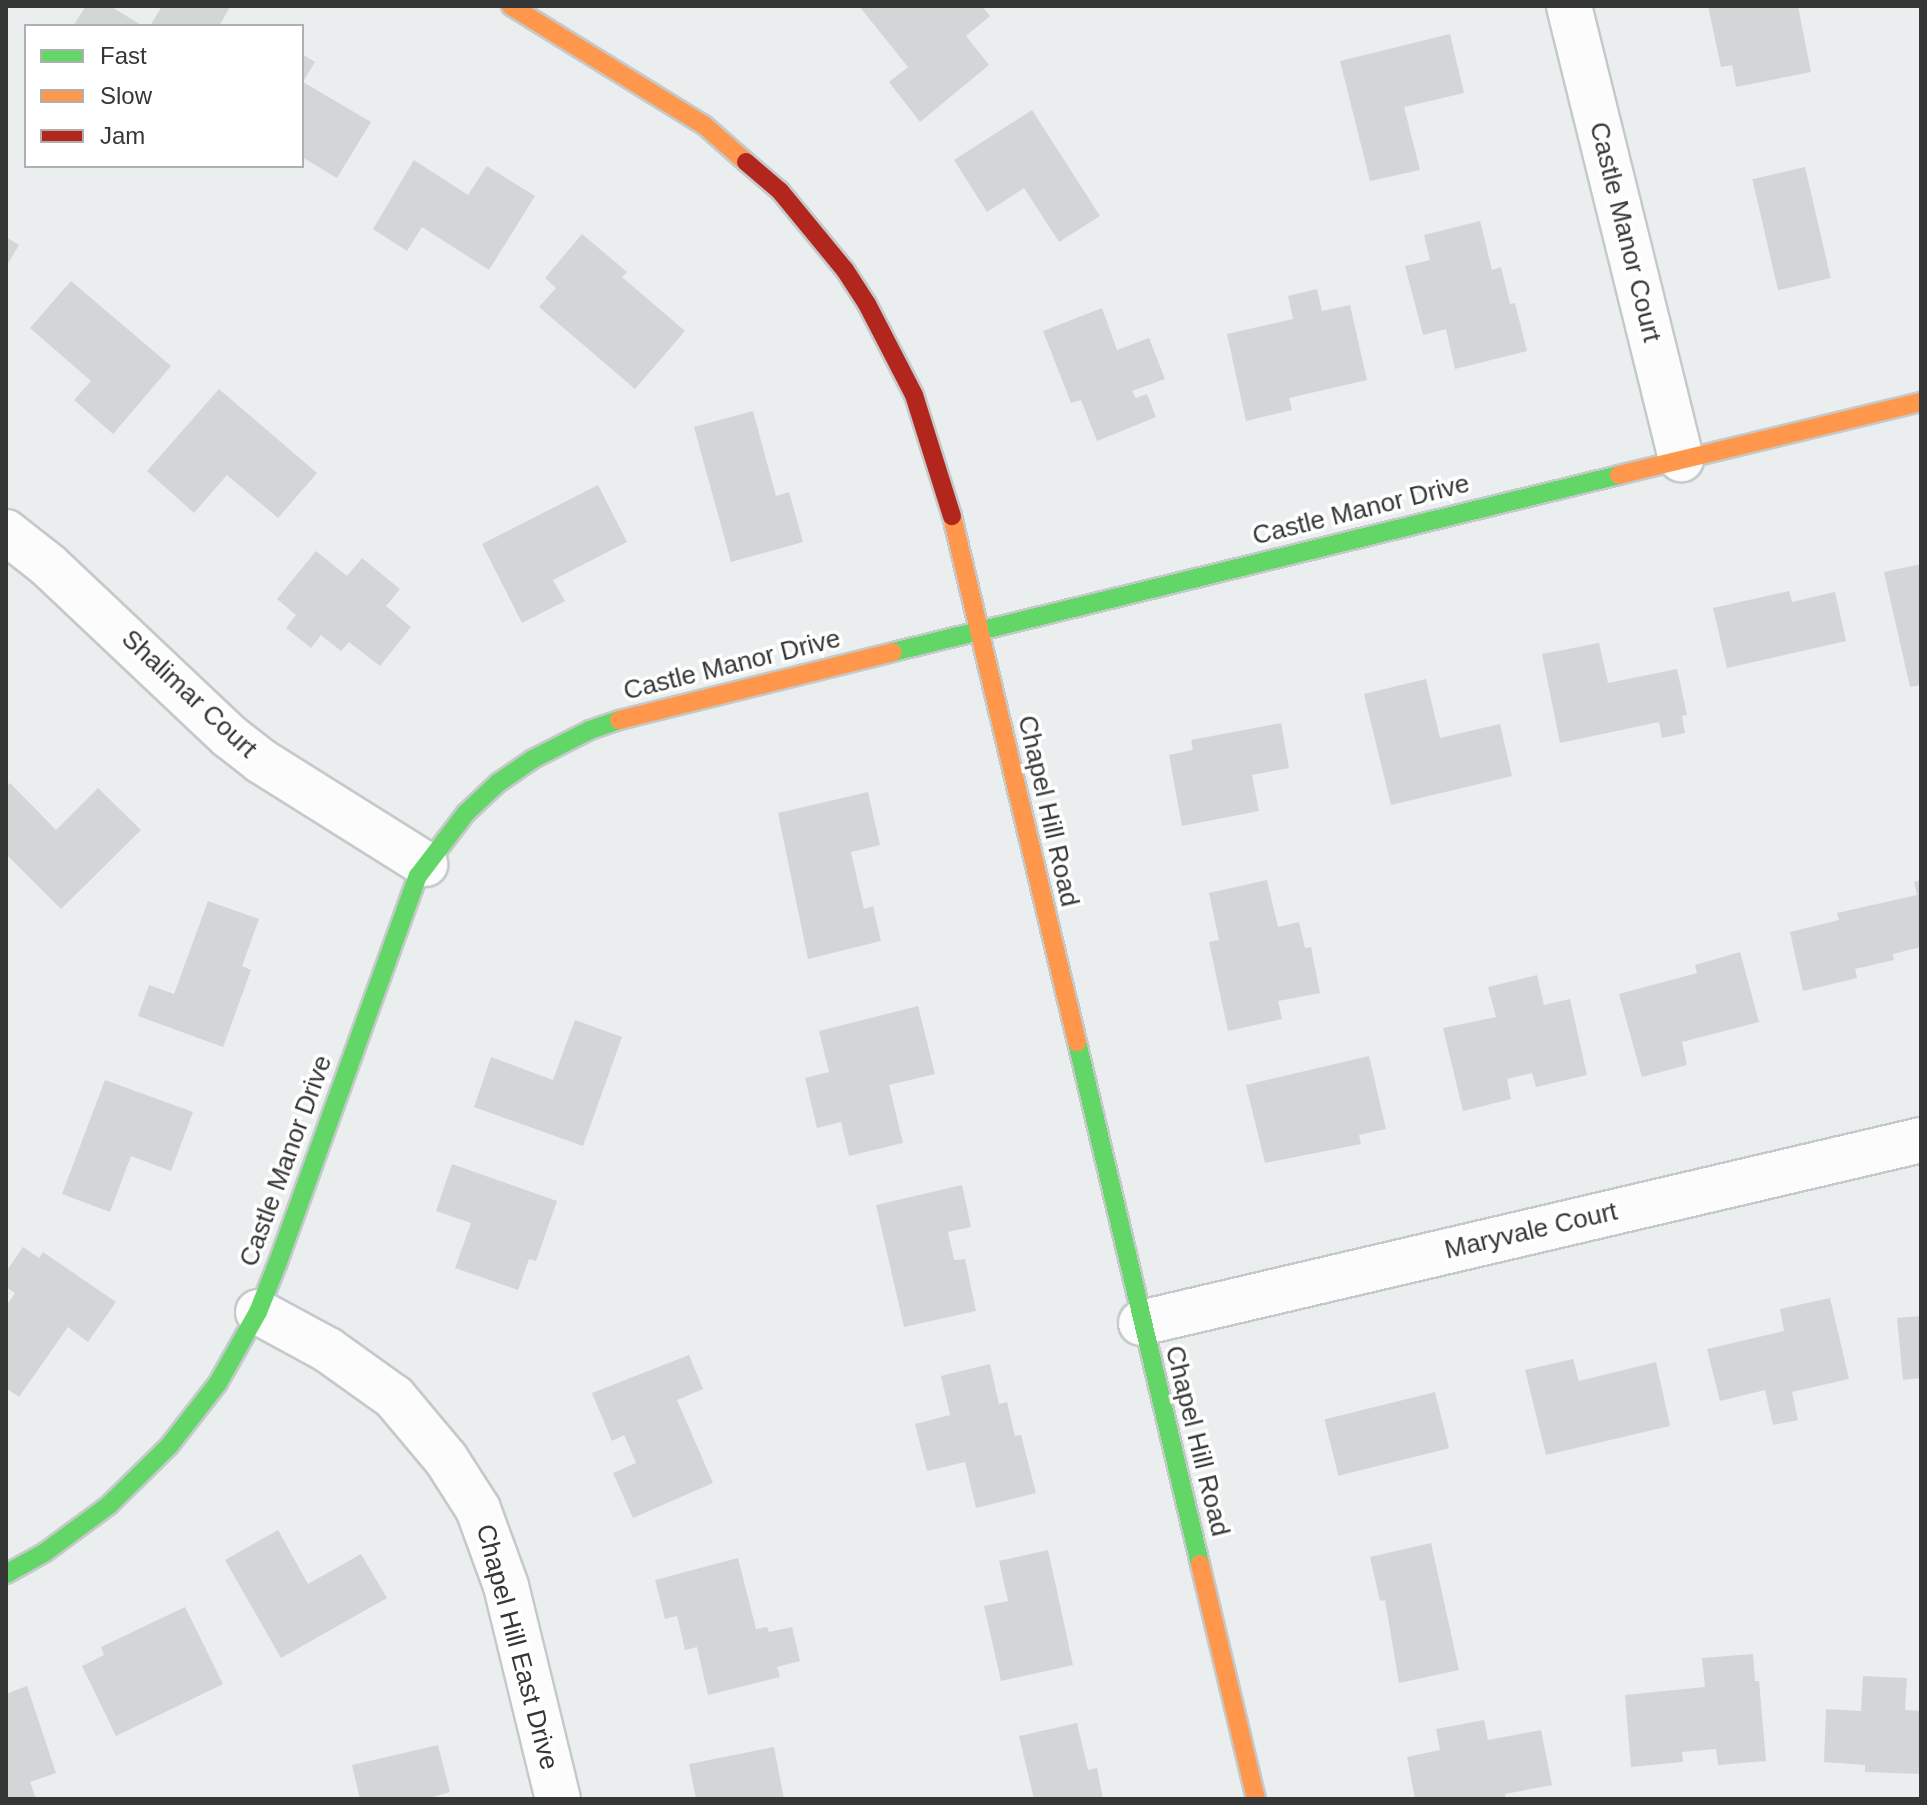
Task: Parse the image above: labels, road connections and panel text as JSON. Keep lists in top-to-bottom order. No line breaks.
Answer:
{"streets":{"street":["Castle Manor Court","Castle Manor Drive","Shalimar Court","Chapel Hill Road","Maryvale Court","Chapel Hill East Drive"]},"crossings":[["Castle Manor Court","Castle Manor Drive"],["Castle Manor Drive","Shalimar Court"],["Castle Manor Drive","Chapel Hill Road"],["Castle Manor Drive","Chapel Hill East Drive"],["Chapel Hill Road","Maryvale Court"]],"legend":["Fast","Slow","Jam"]}
